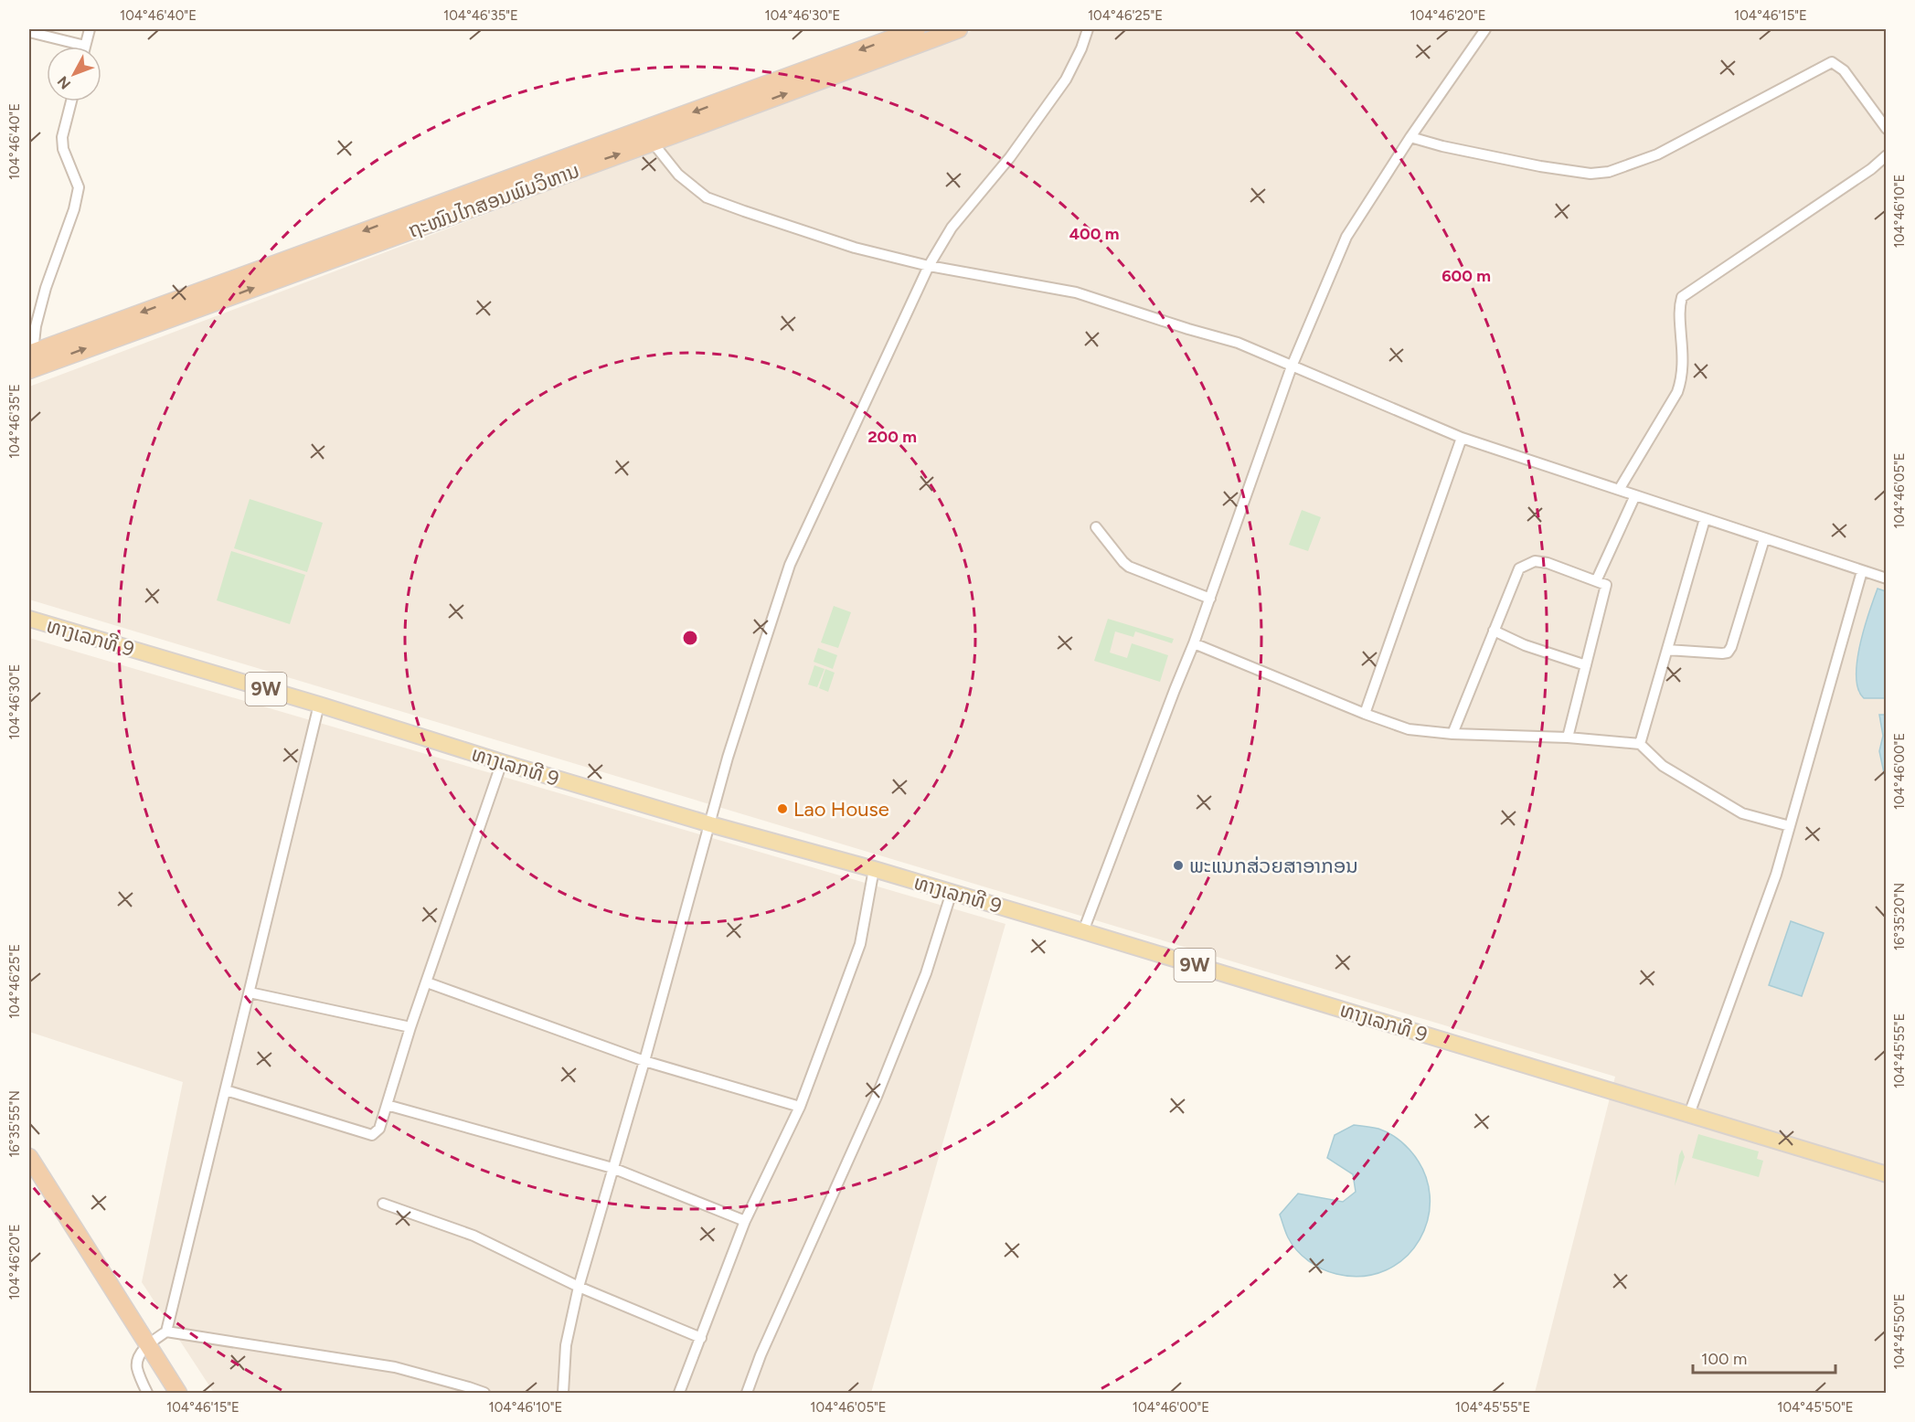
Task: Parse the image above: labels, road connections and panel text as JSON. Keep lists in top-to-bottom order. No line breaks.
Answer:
{"streets":{"highway":["ຖະໜົນໄກສອນພົມວິຫານ"],"main road":["ທາງເລກທີ 9","9W"]},"places":["Lao House","ພະແນກສ່ວຍສາອາກອນ"],"scale_bar":"100 m","north":"bottom left","coordinates":["104°46'40\"E","104°46'35\"E","104°46'30\"E","104°46'25\"E","104°46'20\"E","104°46'15\"E","104°46'10\"E","104°46'05\"E","104°46'00\"E","16°35'20\"N","104°45'55\"E","16°35'55\"N","104°45'50\"E"],"rings":["400 m","600 m","200 m"]}
